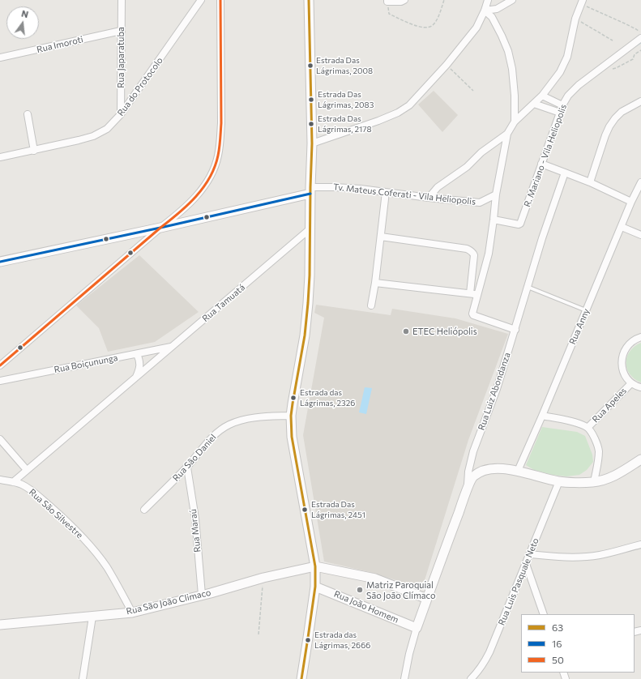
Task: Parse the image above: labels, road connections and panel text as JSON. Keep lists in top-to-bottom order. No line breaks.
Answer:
{"streets":{"street":["Rua Imoroti","Rua Japaratuba","Rua do Protocolo","R. Mariano - Vila Heliopolis","Tv. Mateus Coferati - Vila Heliopolis","Rua Tamuatá","Rua Anny","Rua Boiçununga","Rua Luiz Abondanza","Rua Apeles","Rua São Daniel","Rua São Silvestre","Rua Maraú","Rua Luis Pasquale Neto","Rua São João Climaco","Rua João Homem"]},"crossings":[["Rua Imoroti","Rua Japaratuba"],["Rua Japaratuba","Rua do Protocolo"],["Rua Tamuatá","Rua Boiçununga"],["Rua Tamuatá","Rua São Silvestre"],["Rua Luiz Abondanza","Rua João Homem"],["Rua São Daniel","Rua Maraú"],["Rua São Silvestre","Rua São João Climaco"],["Rua Maraú","Rua São João Climaco"]],"places":["Estrada Das Lágrimas, 2008","Estrada Das Lágrimas, 2083","Estrada Das Lágrimas, 2178","ETEC Heliópolis","Estrada das Lágrimas, 2326","Estrada Das Lágrimas, 2451","Matriz Paroquial São João Clímaco","Estrada das Lágrimas, 2666"],"lines":["transit line 63","transit line 50","transit line 16"],"legend":["63","16","50"],"north":"top"}
